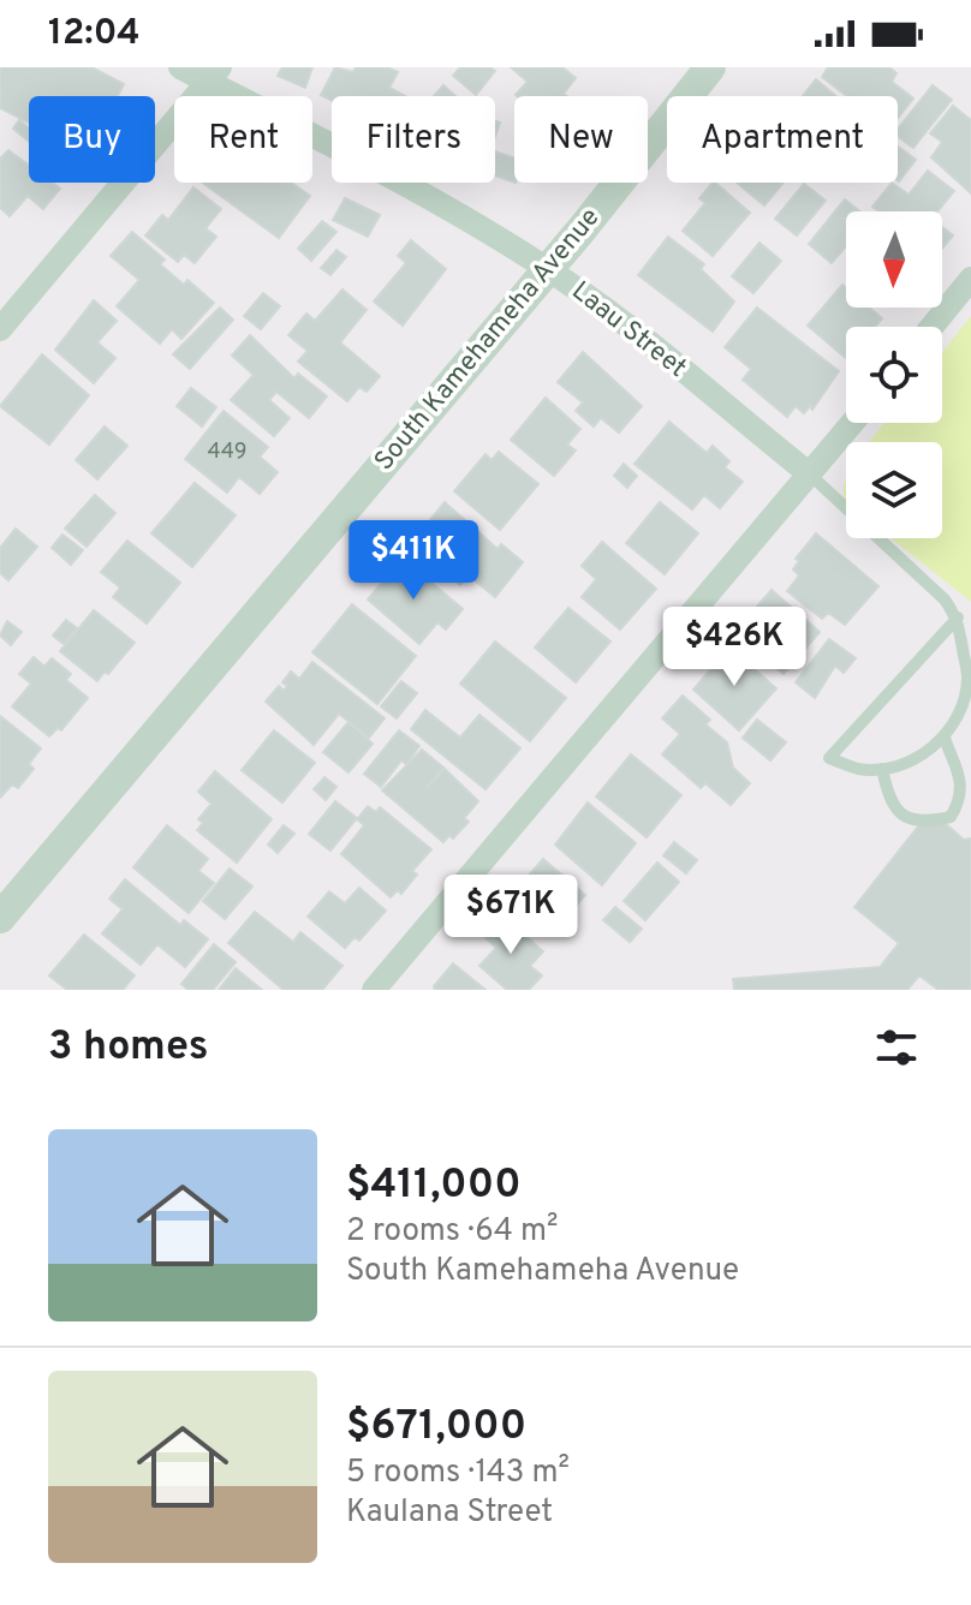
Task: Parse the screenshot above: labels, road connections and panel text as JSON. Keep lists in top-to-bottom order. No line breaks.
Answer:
{"streets":{"street":["Laau Street","South Kamehameha Avenue"]},"crossings":[["Laau Street","South Kamehameha Avenue"]],"house_numbers":["449"],"north":"bottom","page":{"status":"12:04","chip":["Buy","Rent","Filters","New","Apartment"],"price":["$411K","$426K","$671K"],"heading":"3 homes","list":[{"name":"$411,000","note":"2 rooms · 64 m² · South Kamehameha Avenue"},{"name":"$671,000","note":"5 rooms · 143 m² · Kaulana Street"}]}}
